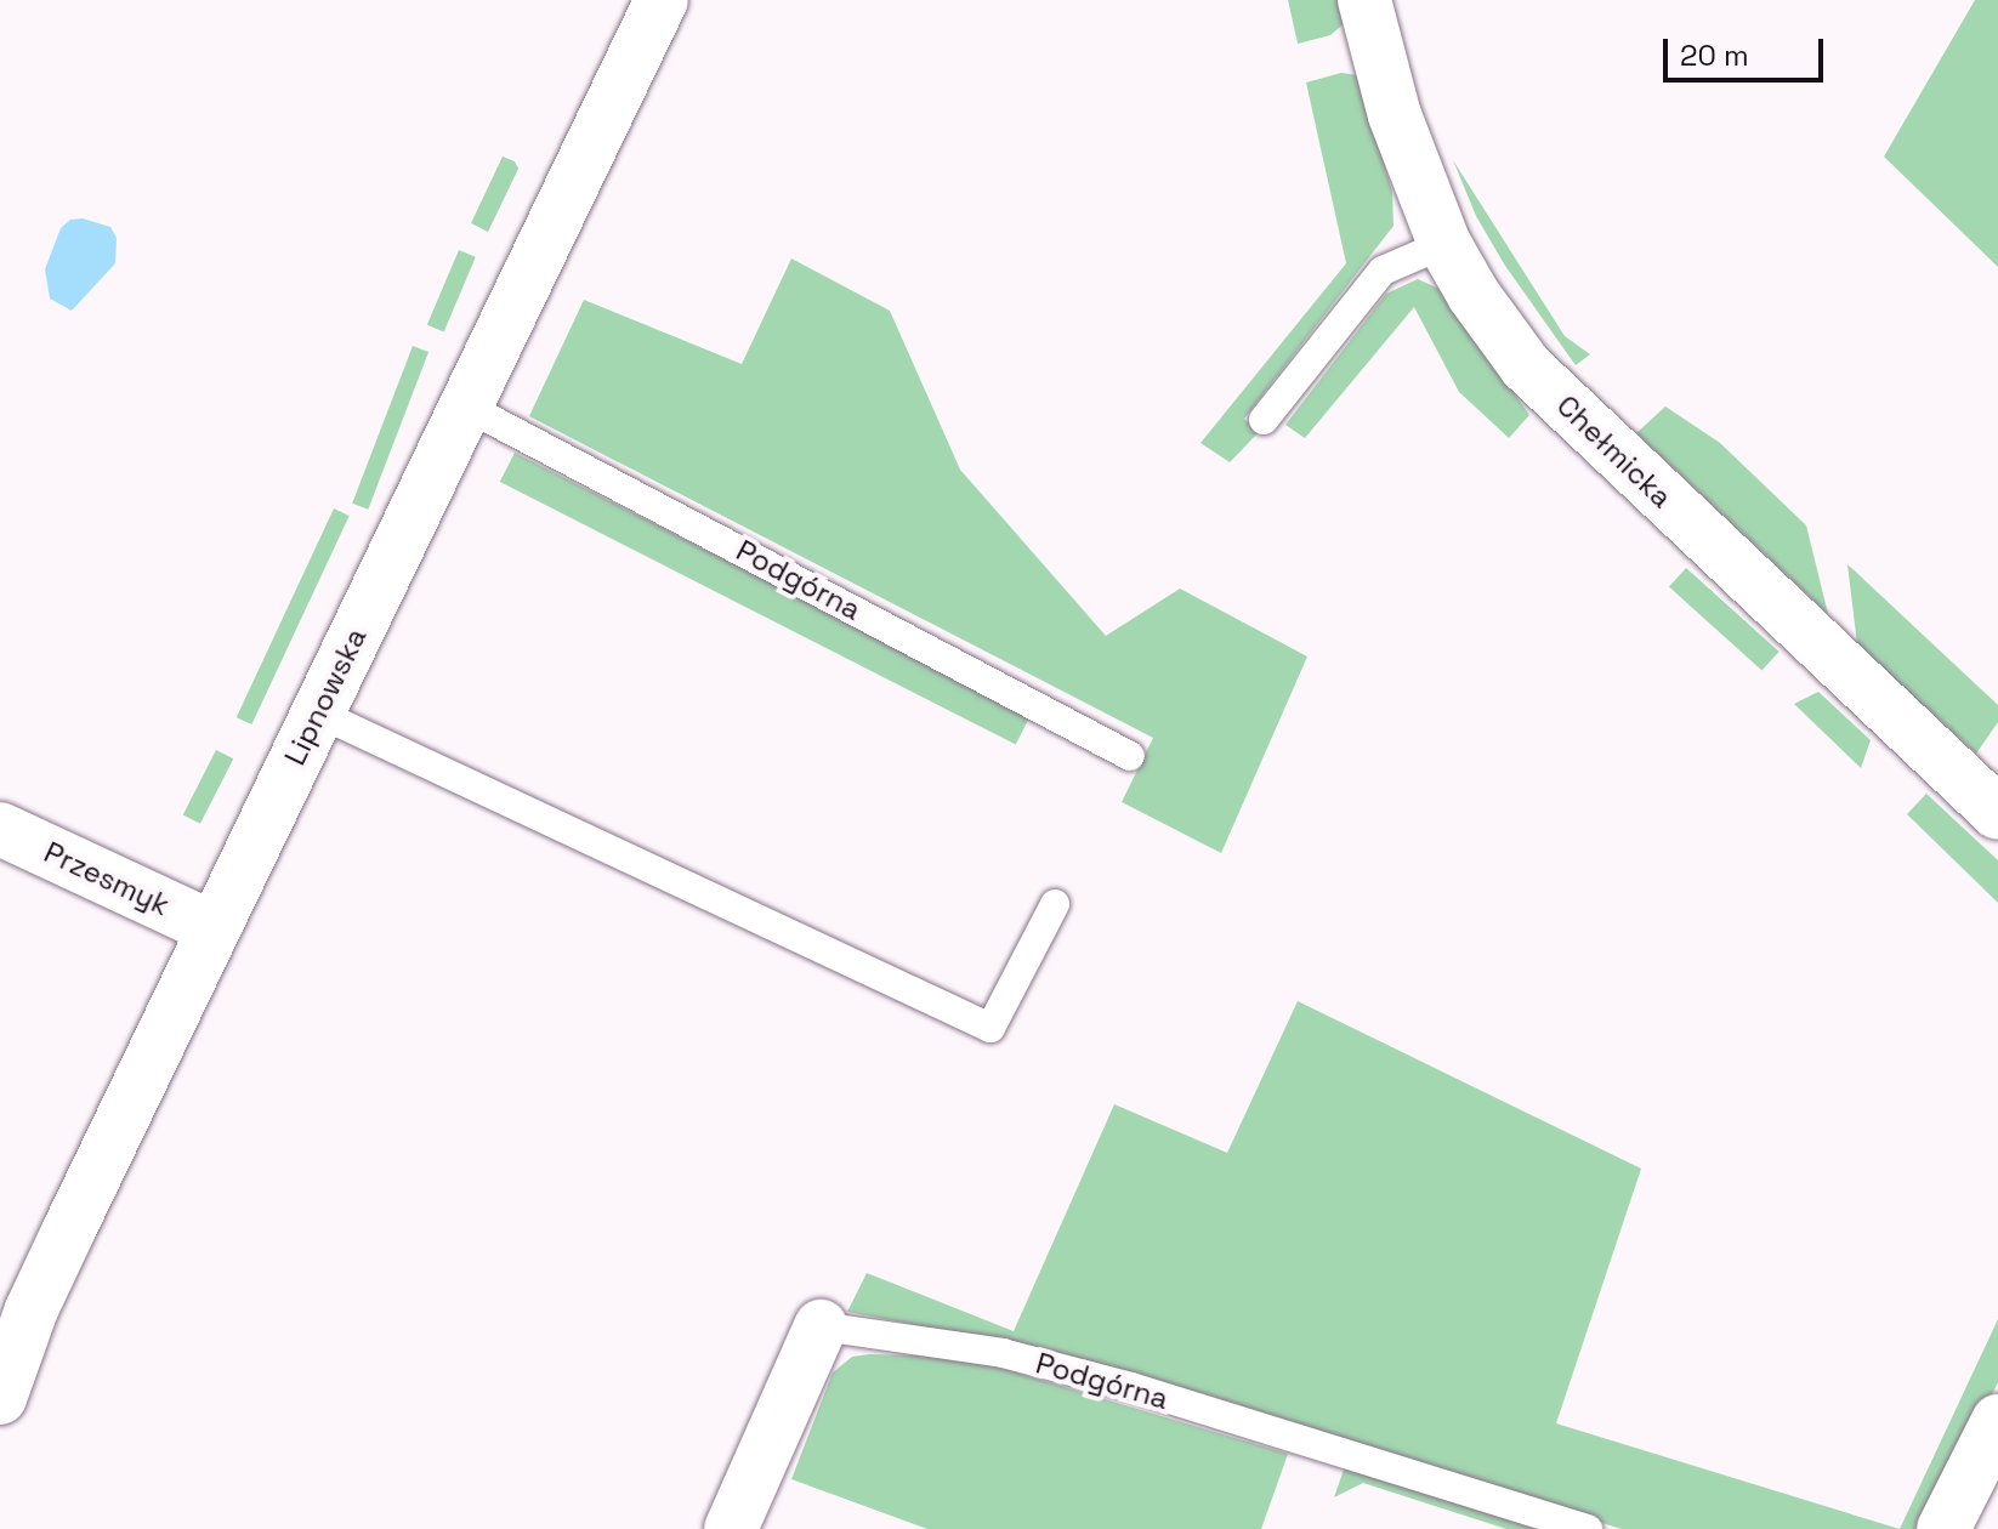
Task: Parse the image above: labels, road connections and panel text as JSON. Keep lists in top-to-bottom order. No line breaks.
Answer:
{"streets":{"street":["Chełmicka","Podgórna","Lipnowska","Przesmyk"]},"crossings":[["Podgórna","Lipnowska"],["Lipnowska","Przesmyk"]],"scale_bar":"20 m"}
